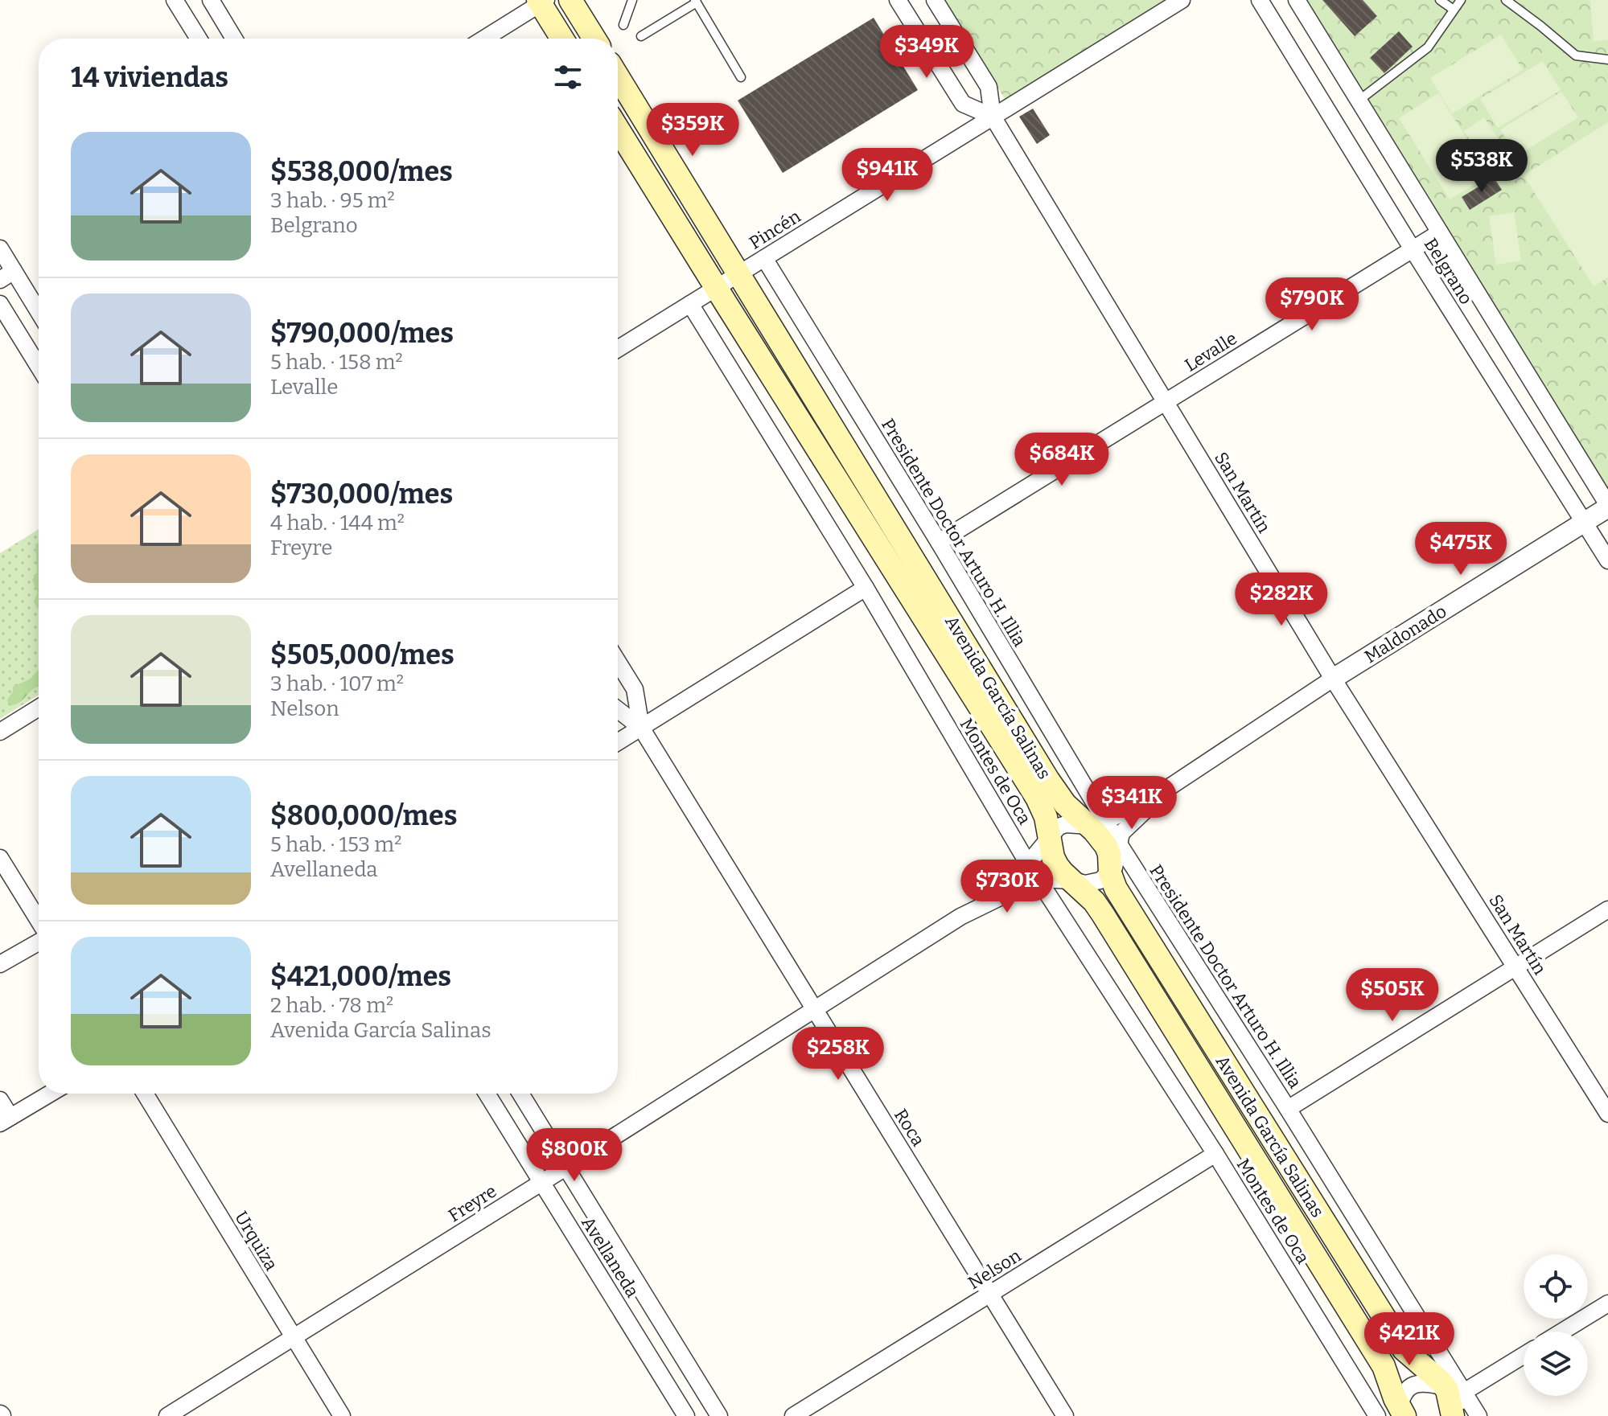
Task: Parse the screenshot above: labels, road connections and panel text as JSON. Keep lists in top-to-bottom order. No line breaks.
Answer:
{"streets":{"main road":["Avenida García Salinas"],"street":["Pincén","Belgrano","Levalle","San Martín","Presidente Doctor Arturo H. Illia","Maldonado","Montes de Oca","Roca","Freyre","Urquiza","Avellaneda","Nelson"]},"crossings":[["Pincén","San Martín"],["Pincén","Presidente Doctor Arturo H. Illia"],["Pincén","Avenida García Salinas"],["Pincén","Montes de Oca"],["Belgrano","Levalle"],["Belgrano","Maldonado"],["Levalle","San Martín"],["Levalle","Presidente Doctor Arturo H. Illia"],["San Martín","Maldonado"],["Presidente Doctor Arturo H. Illia","Avenida García Salinas"],["Presidente Doctor Arturo H. Illia","Freyre"],["Avenida García Salinas","Freyre"],["Montes de Oca","Freyre"],["Montes de Oca","Nelson"],["Roca","Freyre"],["Roca","Nelson"],["Freyre","Urquiza"],["Freyre","Avellaneda"]],"page":{"price":["$349K","$359K","$538K","$941K","$790K","$684K","$475K","$282K","$341K","$730K","$505K","$258K","$800K","$421K"],"heading":"14 viviendas","list":[{"name":"$538,000/mes","note":"3 hab. · 95 m² · Belgrano"},{"name":"$790,000/mes","note":"5 hab. · 158 m² · Levalle"},{"name":"$730,000/mes","note":"4 hab. · 144 m² · Freyre"},{"name":"$505,000/mes","note":"3 hab. · 107 m² · Nelson"},{"name":"$800,000/mes","note":"5 hab. · 153 m² · Avellaneda"},{"name":"$421,000/mes","note":"2 hab. · 78 m² · Avenida García Salinas"}]}}
